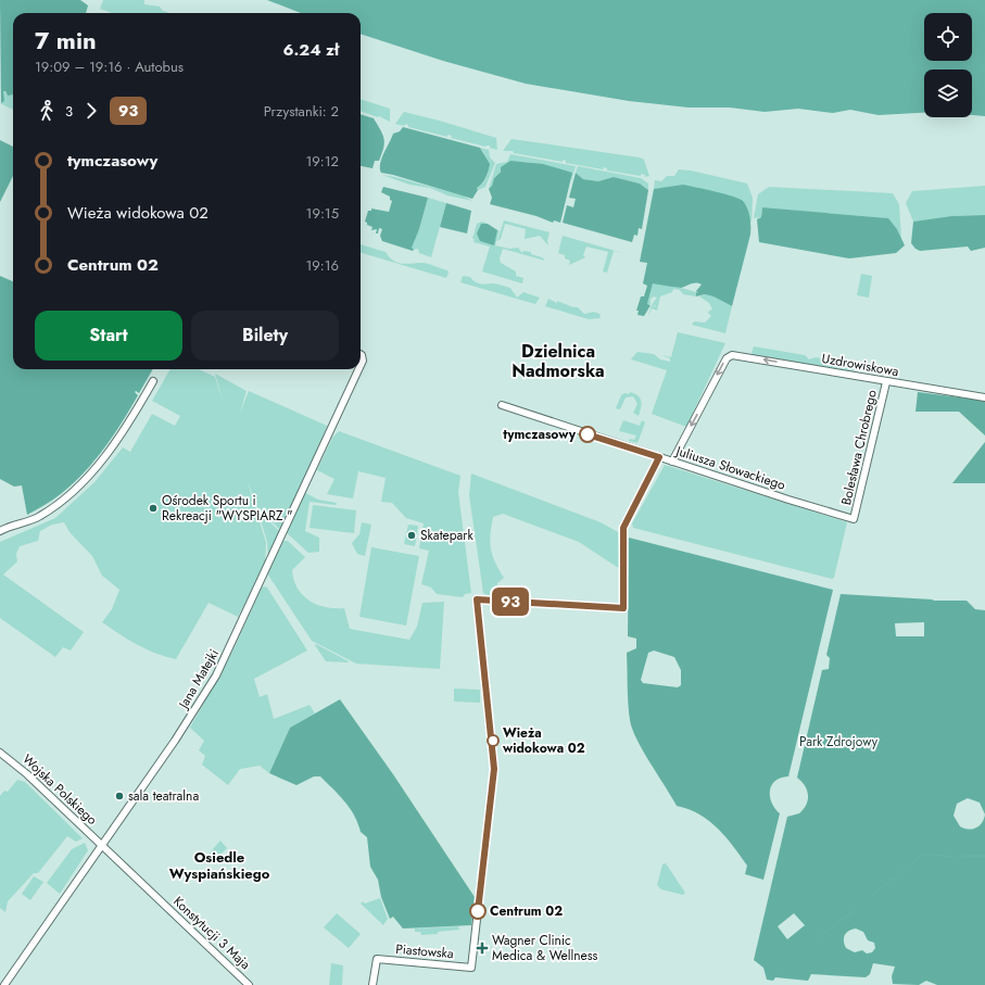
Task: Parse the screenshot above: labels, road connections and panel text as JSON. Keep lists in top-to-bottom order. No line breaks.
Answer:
{"streets":{"street":["Uzdrowiskowa","Bolesława Chrobrego","Juliusza Słowackiego","Jana Matejki","Wojska Polskiego","Konstytucji 3 Maja","Piastowska"]},"crossings":[["Uzdrowiskowa","Bolesława Chrobrego"],["Uzdrowiskowa","Juliusza Słowackiego"],["Bolesława Chrobrego","Juliusza Słowackiego"],["Jana Matejki","Wojska Polskiego"],["Jana Matejki","Konstytucji 3 Maja"],["Wojska Polskiego","Konstytucji 3 Maja"]],"one_way":["Uzdrowiskowa"],"districts":["Dzielnica Nadmorska","Osiedle Wyspiańskiego"],"parks":["Park Zdrojowy"],"places":{"other":["tymczasowy","Ośrodek Sportu i Rekreacji \"WYSPIARZ \"","Skatepark","Wieża widokowa 02","sala teatralna","Centrum 02"],"health":["Wagner Clinic Medica & Wellness"]},"lines":["bus line 93"],"page":{"on_map":"93","heading":["7 min","19:09 – 19:16 · Autobus","6.24 zł"],"legs":["3","93","Przystanki: 2"],"list":[{"name":"tymczasowy","value":"19:12"},{"name":"Wieża widokowa 02","value":"19:15"},{"name":"Centrum 02","value":"19:16"}],"buttons":["Start","Bilety"]}}
